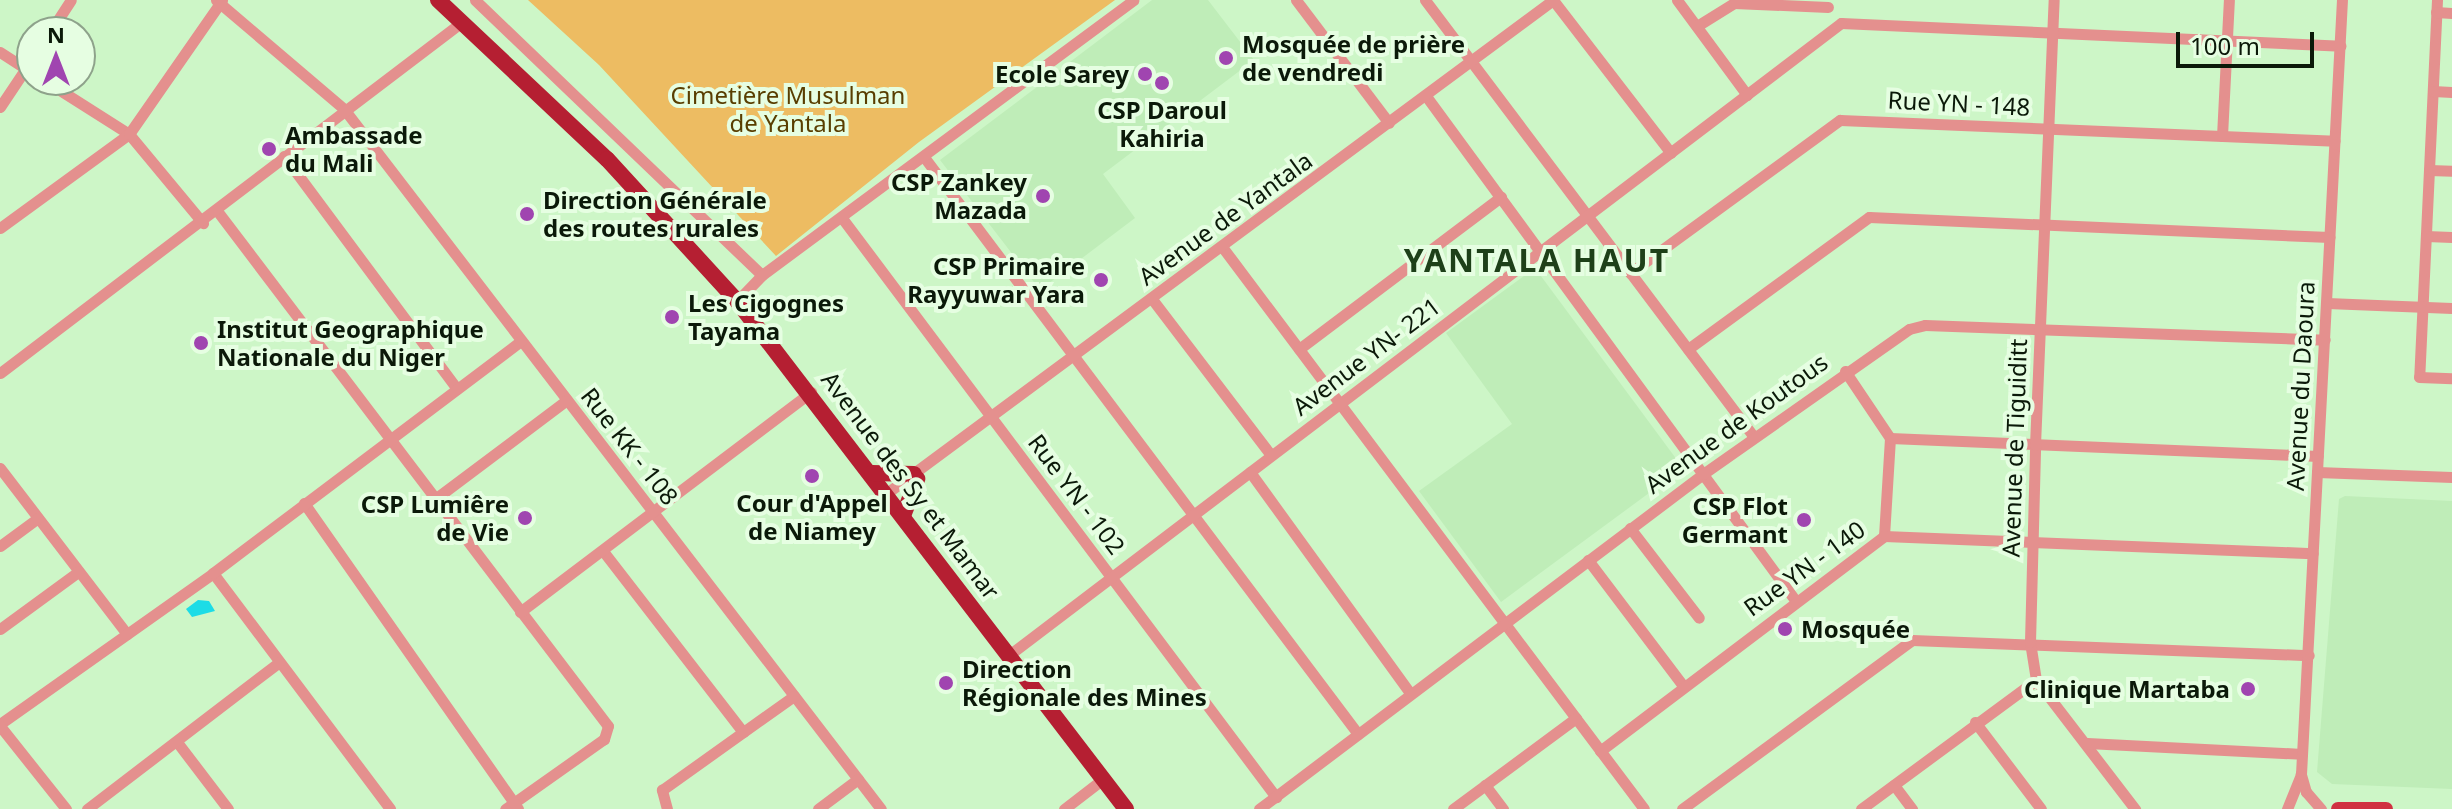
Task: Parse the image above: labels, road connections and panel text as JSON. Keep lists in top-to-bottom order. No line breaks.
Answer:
{"streets":{"highway":["Avenue des Sy et Mamar"],"street":["Rue YN - 148","Avenue de Yantala","Avenue YN- 221","Avenue du Daoura","Avenue de Koutous","Rue KK - 108","Avenue de Tiguiditt","Rue YN - 102","Rue YN - 140"]},"crossings":[["Rue YN - 148","Avenue du Daoura"],["Rue YN - 148","Avenue de Tiguiditt"],["Avenue de Yantala","Avenue des Sy et Mamar"],["Avenue de Yantala","Rue YN - 102"],["Avenue YN- 221","Avenue des Sy et Mamar"],["Avenue YN- 221","Rue YN - 102"],["Avenue du Daoura","Avenue de Koutous"],["Avenue du Daoura","Rue YN - 140"],["Avenue de Koutous","Avenue de Tiguiditt"],["Avenue de Koutous","Rue YN - 102"],["Avenue de Tiguiditt","Rue YN - 140"]],"districts":["YANTALA HAUT"],"parks":["Cimetière Musulman de Yantala"],"places":["Mosquée de prière de vendredi","Ecole Sarey","CSP Daroul Kahiria","Ambassade du Mali","CSP Zankey Mazada","Direction Générale des routes rurales","CSP Primaire Rayyuwar Yara","Les Cigognes Tayama","Institut Geographique Nationale du Niger","Cour d'Appel de Niamey","CSP Lumiêre de Vie","CSP Flot Germant","Mosquée","Direction Régionale des Mines","Clinique Martaba"],"scale_bar":"100 m","north":"top"}
